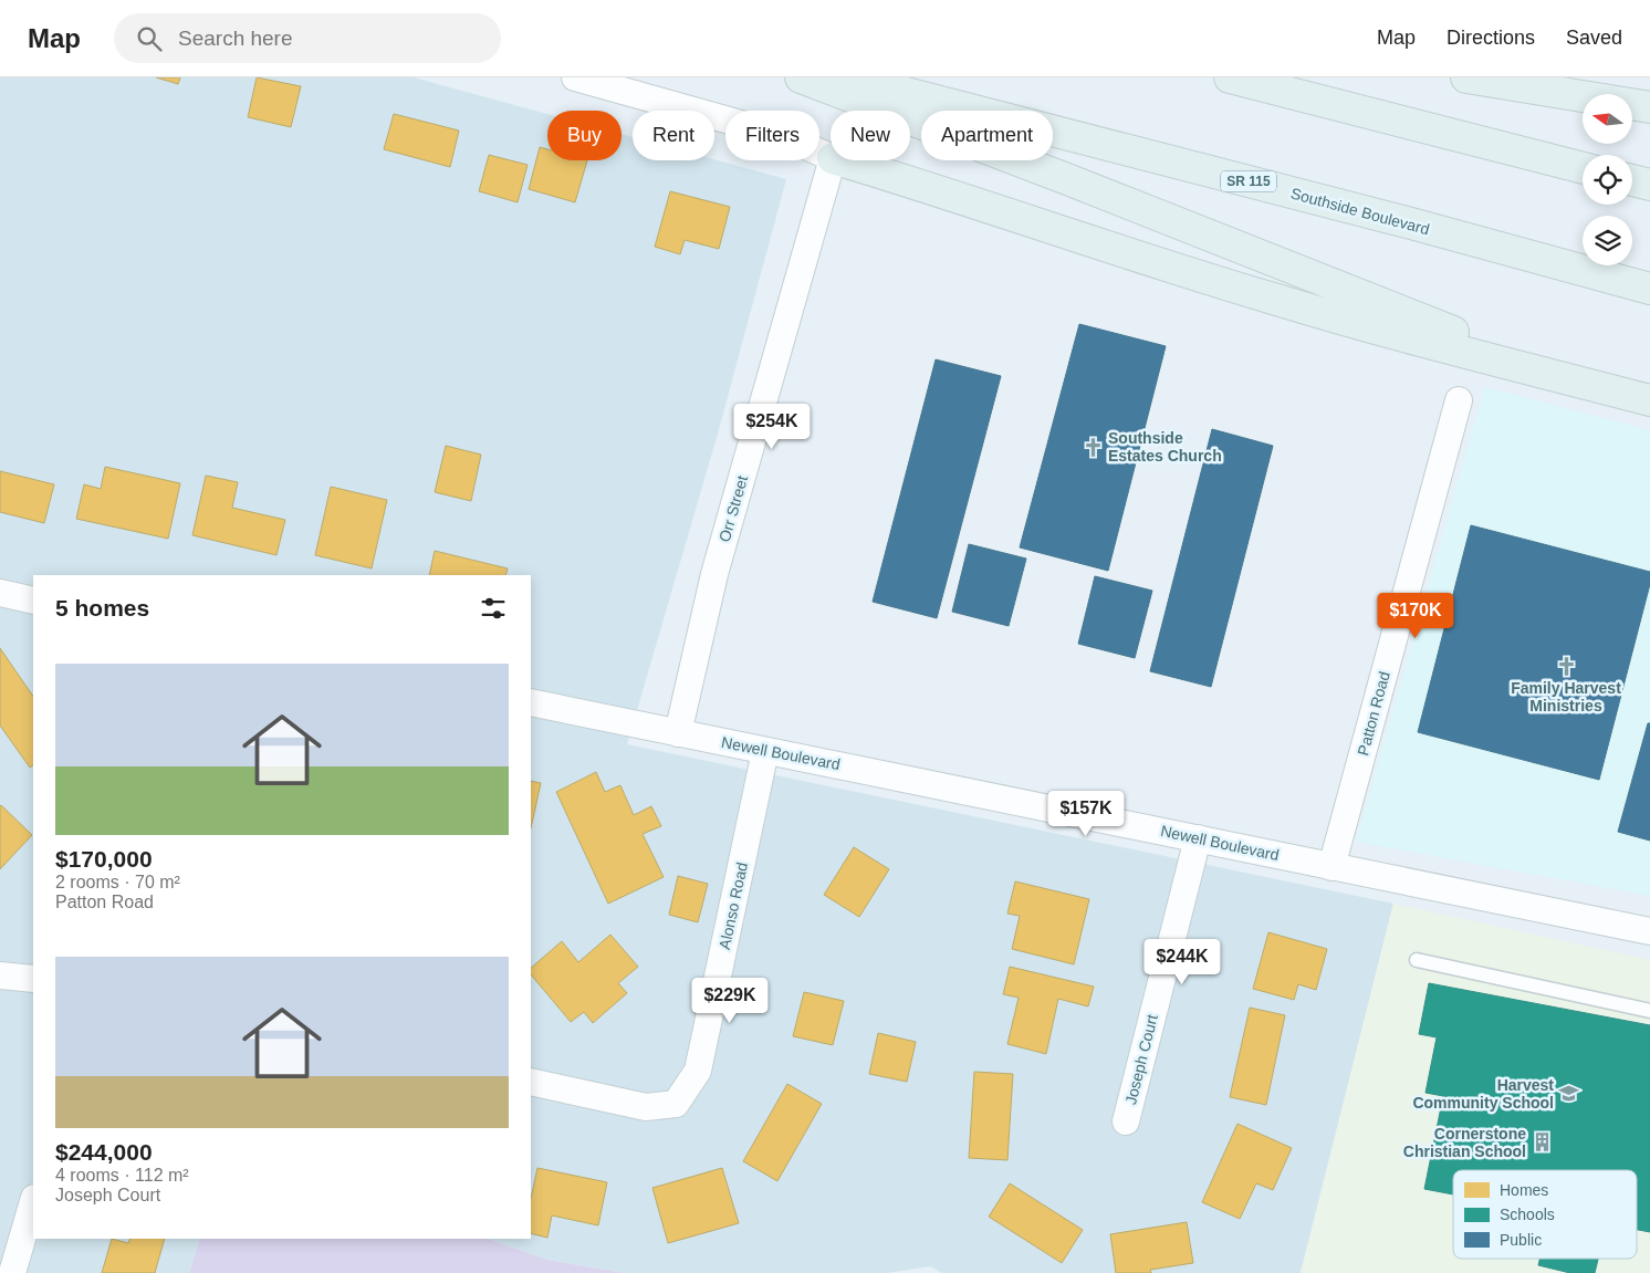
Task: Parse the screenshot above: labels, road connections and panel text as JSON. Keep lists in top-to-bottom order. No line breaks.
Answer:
{"streets":{"highway":["SR 115","Southside Boulevard"],"street":["Orr Street","Patton Road","Newell Boulevard","Alonso Road","Joseph Court"]},"crossings":[["Orr Street","Newell Boulevard"],["Patton Road","Newell Boulevard"],["Newell Boulevard","Alonso Road"],["Newell Boulevard","Joseph Court"]],"places":{"church":["Southside Estates Church","Family Harvest Ministries"],"school or university":["Harvest Community School"],"building":["Cornerstone Christian School"]},"legend":["Homes","Schools","Public"],"north":"left","page":{"header":"Map","search":"Search here","nav":["Map","Directions","Saved"],"chip":["Buy","Rent","Filters","New","Apartment"],"price":["$254K","$170K","$157K","$244K","$229K"],"heading":"5 homes","list":[{"name":"$170,000","note":"2 rooms · 70 m² · Patton Road"},{"name":"$244,000","note":"4 rooms · 112 m² · Joseph Court"}]}}
